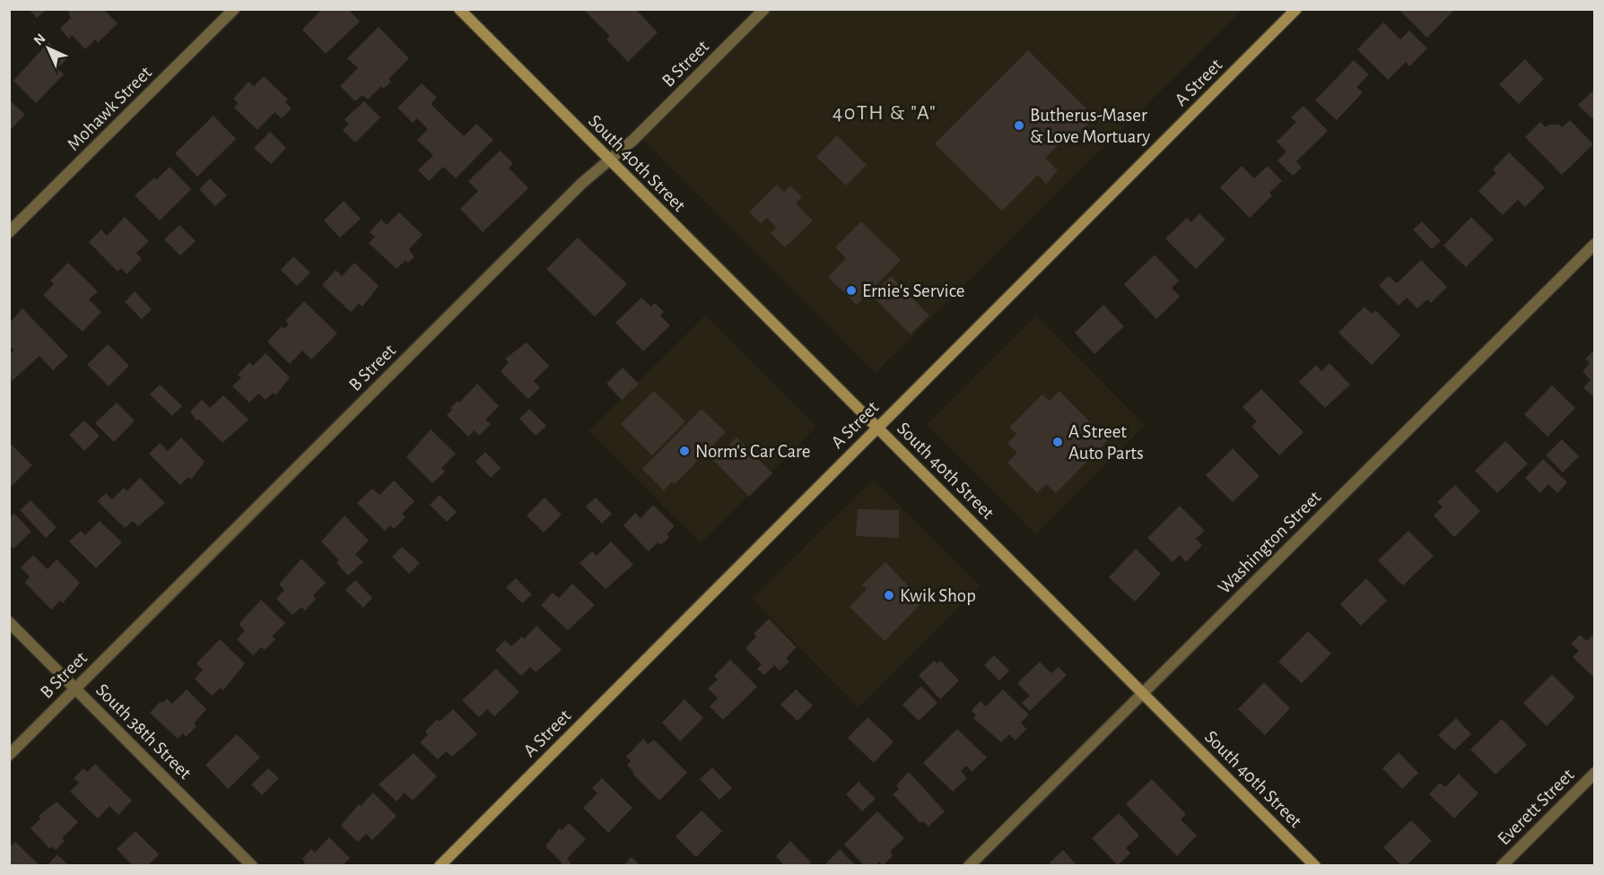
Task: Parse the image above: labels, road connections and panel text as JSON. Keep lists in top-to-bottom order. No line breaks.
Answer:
{"streets":{"main road":["A Street","South 40th Street"],"street":["B Street","Mohawk Street","Washington Street","South 38th Street","Everett Street"]},"crossings":[["B Street","South 40th Street"],["B Street","South 38th Street"],["A Street","South 40th Street"],["South 40th Street","Washington Street"]],"districts":["40TH & \"A\""],"places":["Butherus-Maser & Love Mortuary","Ernie's Service","A Street Auto Parts","Norm's Car Care","Kwik Shop"],"north":"top left"}
